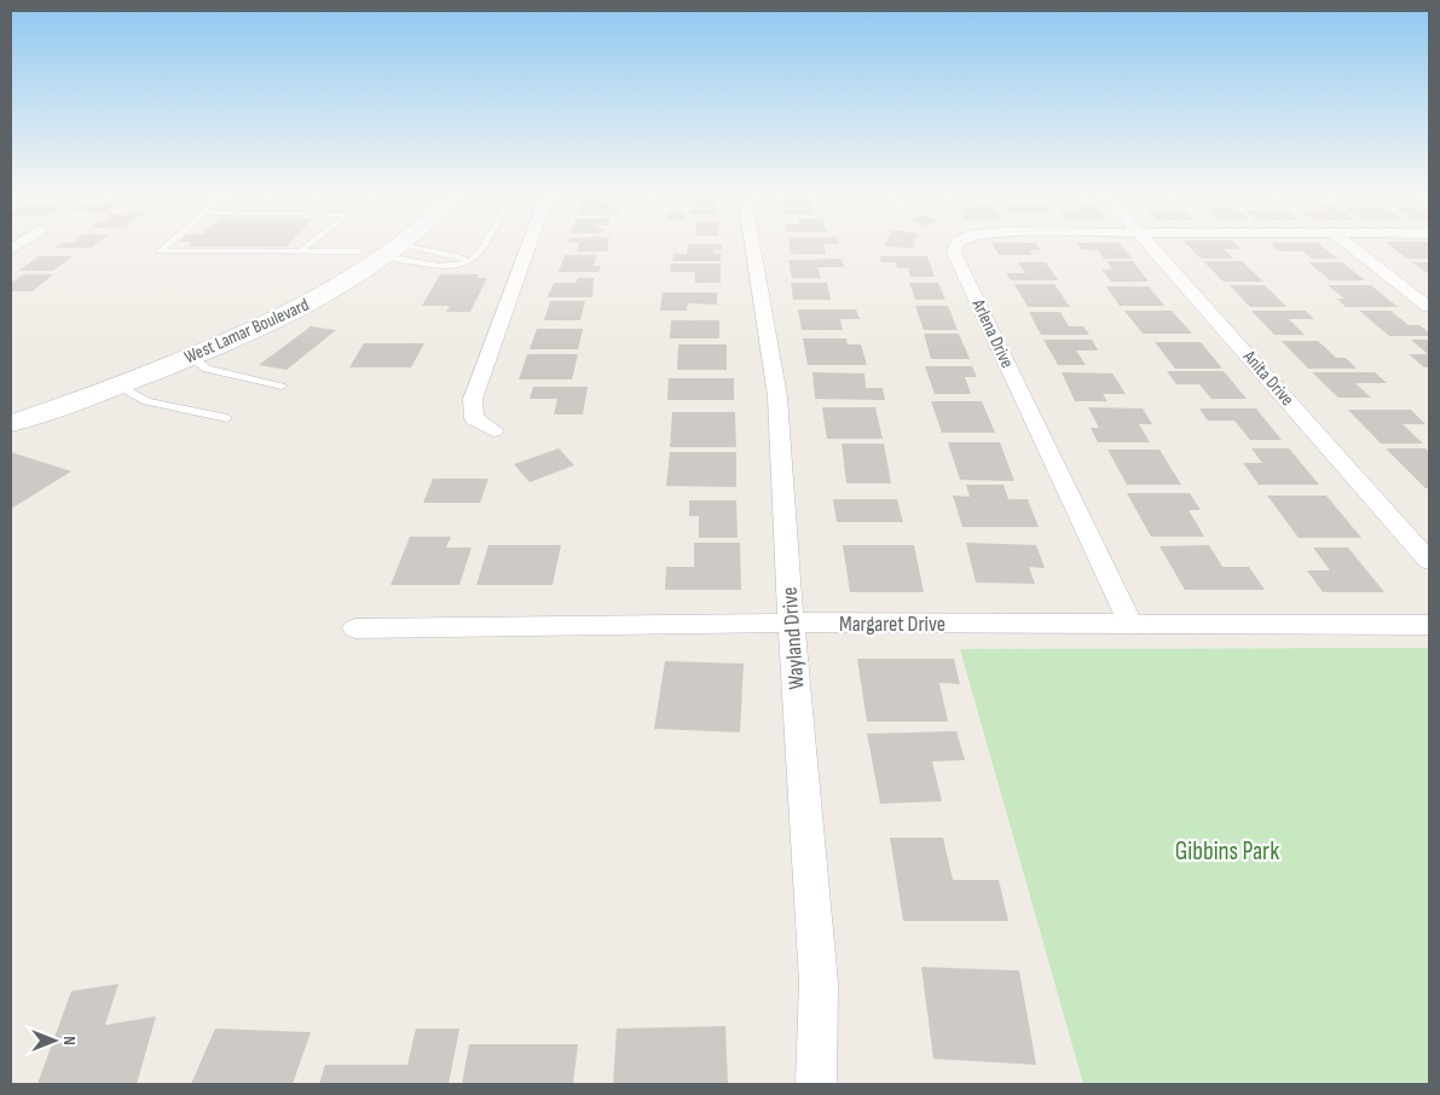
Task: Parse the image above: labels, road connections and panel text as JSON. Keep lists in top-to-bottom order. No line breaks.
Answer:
{"streets":{"main road":["West Lamar Boulevard"],"street":["Arlena Drive","Anita Drive","Margaret Drive","Wayland Drive"]},"crossings":[["Arlena Drive","Margaret Drive"],["Margaret Drive","Wayland Drive"]],"parks":["Gibbins Park"],"north":"right"}
